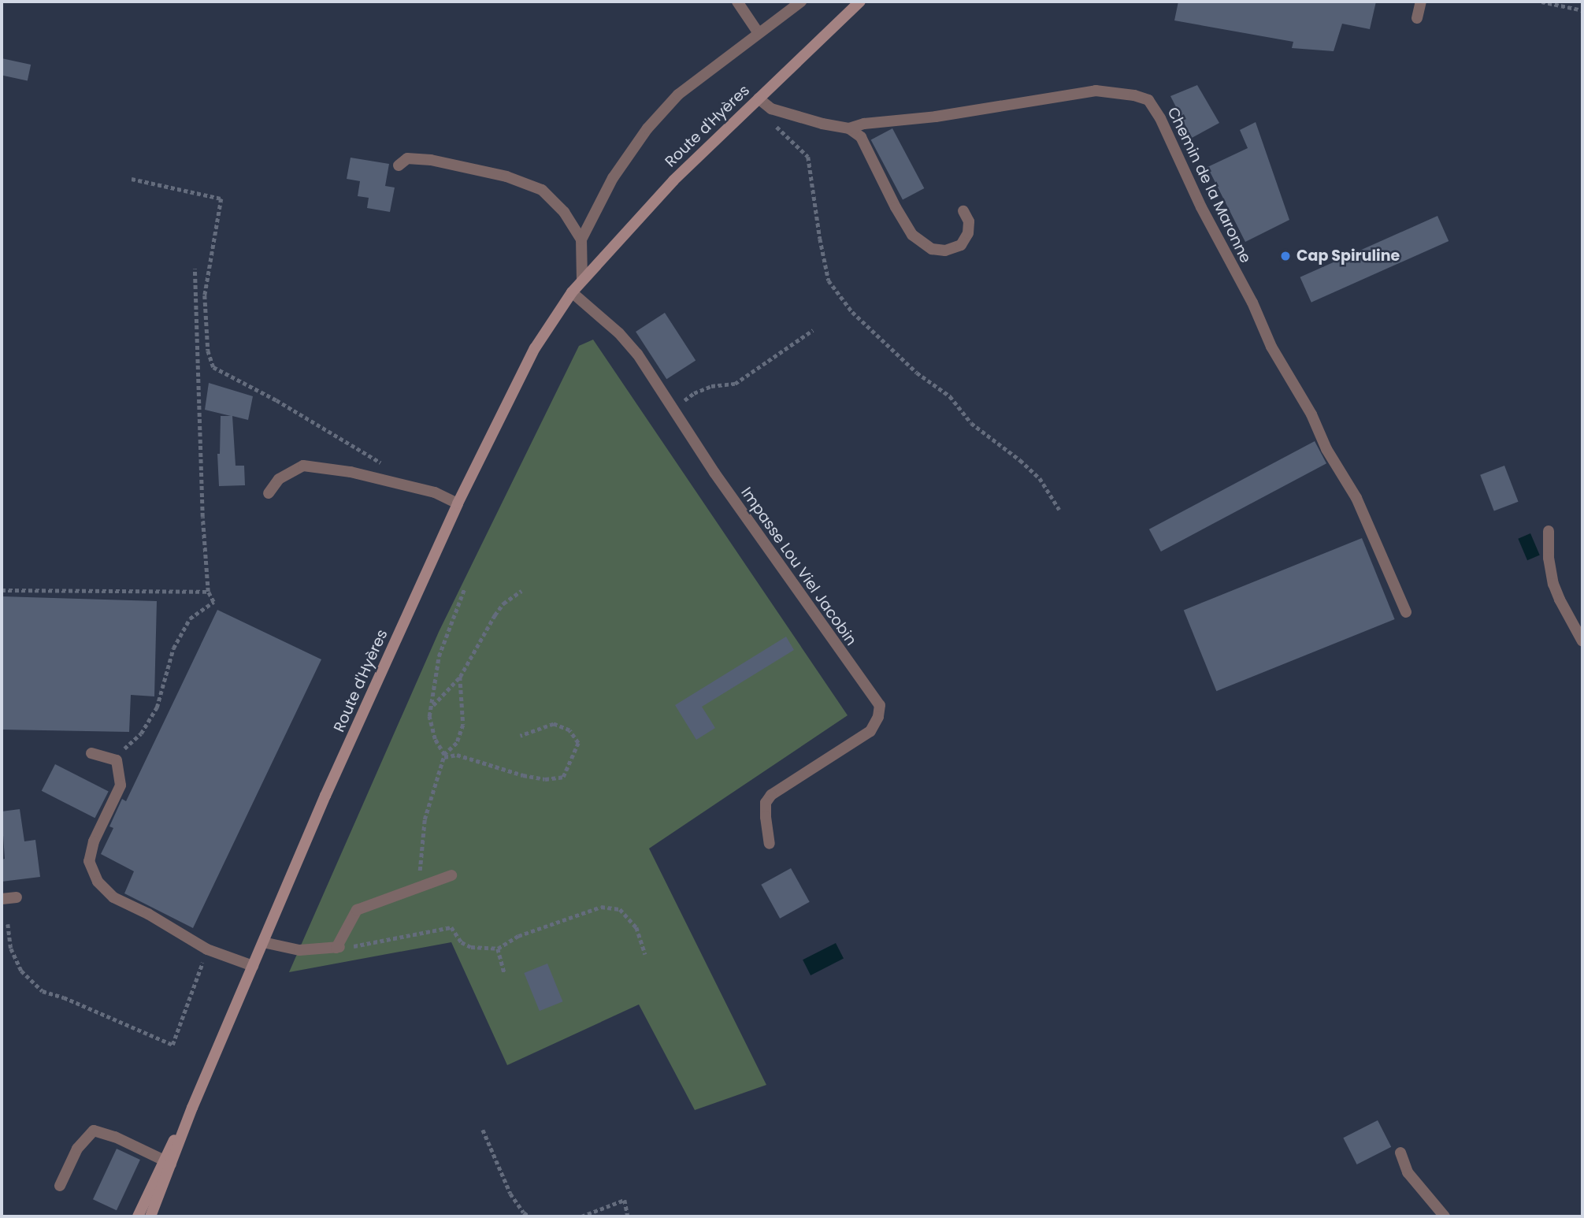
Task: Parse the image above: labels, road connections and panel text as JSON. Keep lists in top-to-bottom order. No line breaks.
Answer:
{"streets":{"main road":["Route d'Hyères"],"street":["Chemin de la Maronne","Impasse Lou Viel Jacobin"]},"crossings":[["Route d'Hyères","Chemin de la Maronne"],["Route d'Hyères","Impasse Lou Viel Jacobin"]],"places":["Cap Spiruline"]}
